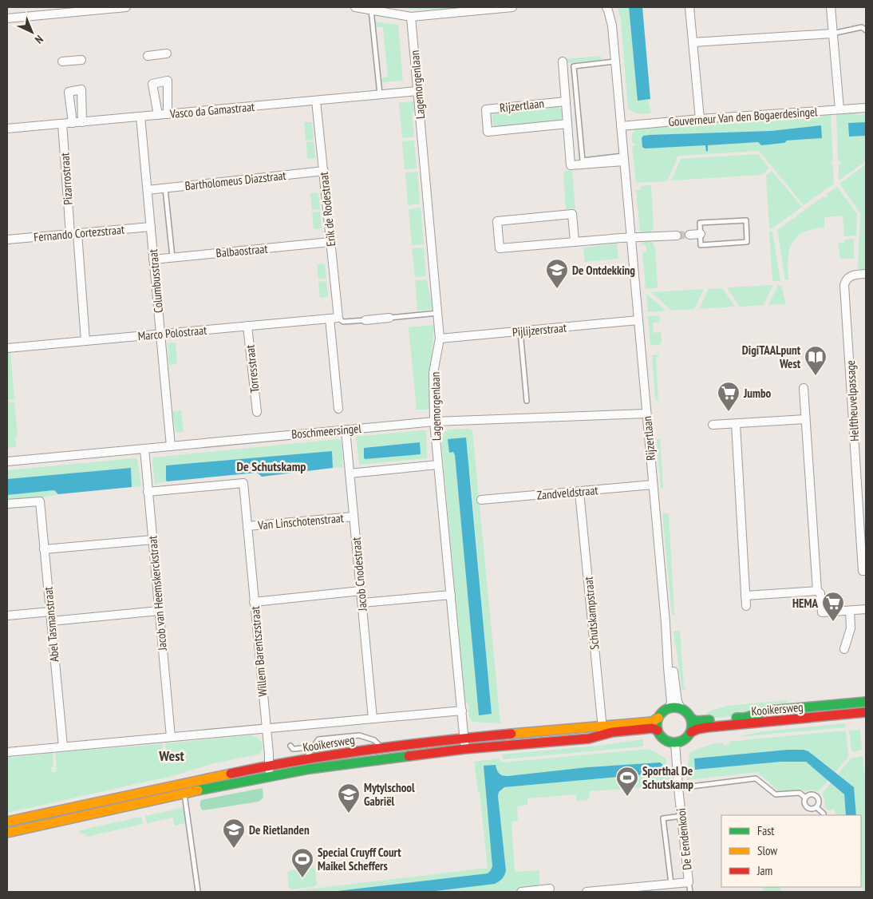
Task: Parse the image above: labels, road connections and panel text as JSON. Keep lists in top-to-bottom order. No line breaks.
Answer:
{"streets":{"street":["Lagemorgenlaan","Rijzertlaan","Vasco da Gamastraat","Gouverneur Van den Bogaerdesingel","Pizarrostraat","Bartholomeus Diazstraat","Erik de Rodestraat","Fernando Cortezstraat","Balbaostraat","Columbusstraat","Pijlijzerstraat","Marco Polostraat","Torresstraat","Helftheuvelpassage","Boschmeersingel","Zandveldstraat","Van Linschotenstraat","Jacob Cnodestraat","Jacob van Heemskerckstraat","Schutskampstraat","Abel Tasmanstraat","Willem Barentszstraat","Kooikersweg","De Eendenkooi"]},"crossings":[["Lagemorgenlaan","Vasco da Gamastraat"],["Lagemorgenlaan","Pijlijzerstraat"],["Lagemorgenlaan","Boschmeersingel"],["Lagemorgenlaan","Kooikersweg"],["Rijzertlaan","Gouverneur Van den Bogaerdesingel"],["Rijzertlaan","Pijlijzerstraat"],["Rijzertlaan","Boschmeersingel"],["Rijzertlaan","Zandveldstraat"],["Rijzertlaan","Kooikersweg"],["Rijzertlaan","De Eendenkooi"],["Vasco da Gamastraat","Pizarrostraat"],["Vasco da Gamastraat","Erik de Rodestraat"],["Vasco da Gamastraat","Columbusstraat"],["Pizarrostraat","Fernando Cortezstraat"],["Pizarrostraat","Marco Polostraat"],["Bartholomeus Diazstraat","Erik de Rodestraat"],["Bartholomeus Diazstraat","Columbusstraat"],["Erik de Rodestraat","Balbaostraat"],["Erik de Rodestraat","Marco Polostraat"],["Fernando Cortezstraat","Columbusstraat"],["Balbaostraat","Columbusstraat"],["Columbusstraat","Marco Polostraat"],["Columbusstraat","Boschmeersingel"],["Marco Polostraat","Torresstraat"],["Boschmeersingel","Jacob Cnodestraat"],["Boschmeersingel","Jacob van Heemskerckstraat"],["Zandveldstraat","Schutskampstraat"],["Van Linschotenstraat","Jacob Cnodestraat"],["Van Linschotenstraat","Willem Barentszstraat"],["Jacob Cnodestraat","Kooikersweg"],["Jacob van Heemskerckstraat","Kooikersweg"],["Schutskampstraat","Kooikersweg"],["Abel Tasmanstraat","Kooikersweg"],["Willem Barentszstraat","Kooikersweg"],["Kooikersweg","De Eendenkooi"]],"districts":["De Schutskamp","West"],"places":{"school or university":["De Ontdekking","Mytylschool Gabriël","De Rietlanden"],"library":["DigiTAALpunt West"],"supermarket":["Jumbo","HEMA"],"sports":["Sporthal De Schutskamp","Special Cruyff Court Maikel Scheffers"]},"legend":["Fast","Slow","Jam"],"north":"bottom right"}
